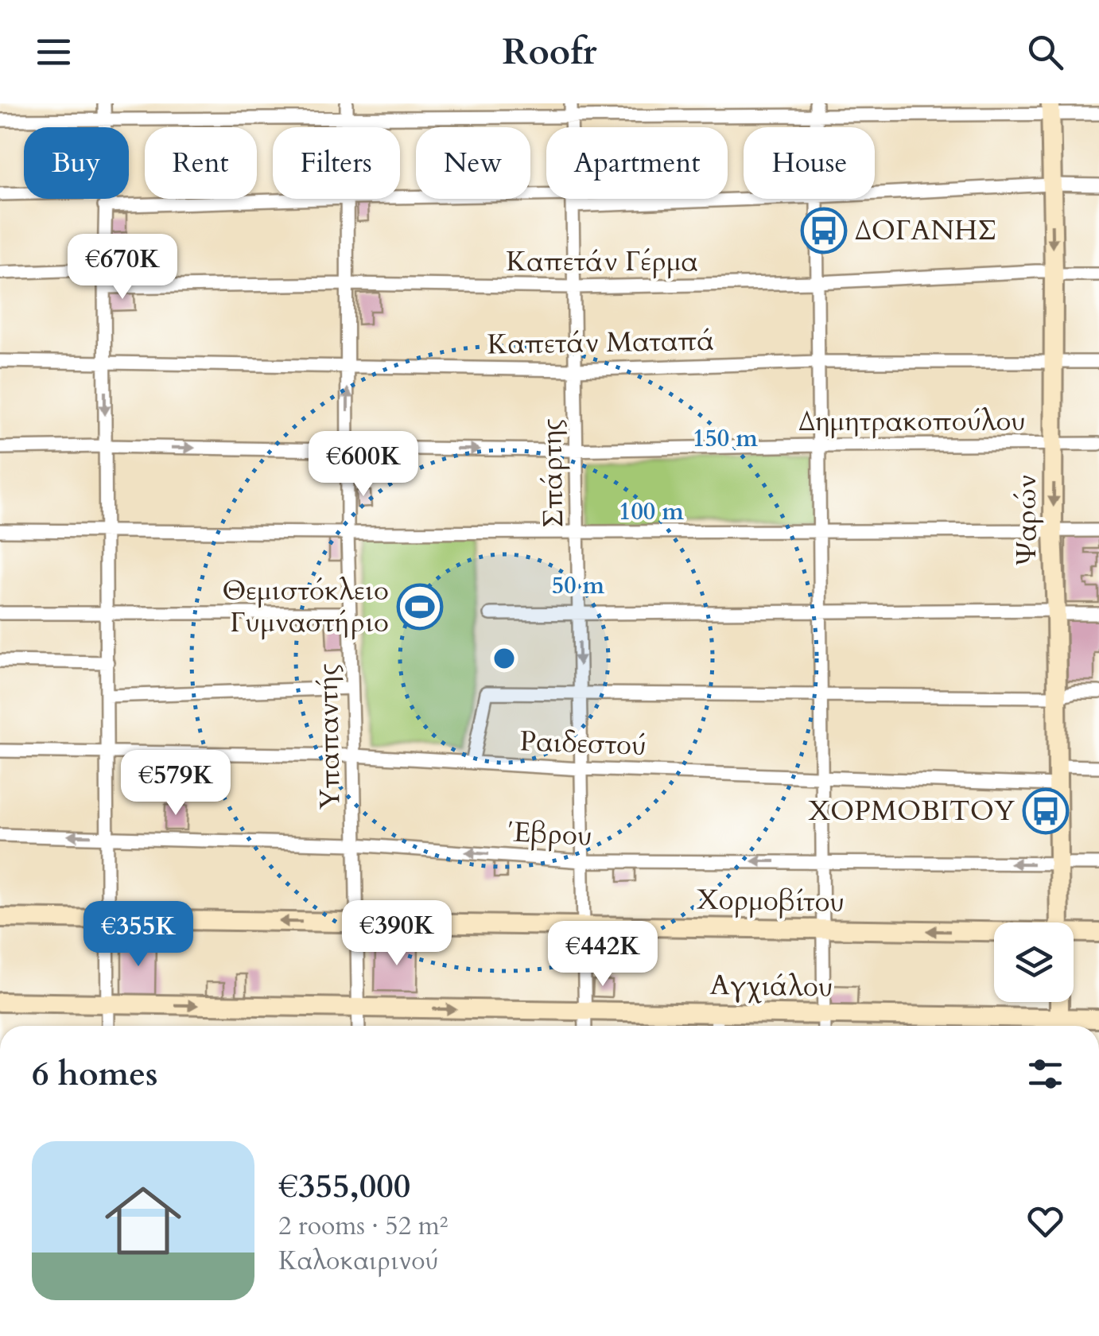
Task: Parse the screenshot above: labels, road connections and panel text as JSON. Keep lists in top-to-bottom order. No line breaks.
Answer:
{"streets":{"main road":["Ψαρών","Χορμοβίτου","Αγχιάλου"],"street":["Καπετάν Γέρμα","Καπετάν Ματαπά","Δημητρακοπούλου","Σπάρτης","Υπαπαντής","Ραιδεστού","Έβρου"]},"crossings":[["Καπετάν Γέρμα","Σπάρτης"],["Καπετάν Γέρμα","Ψαρών"],["Καπετάν Γέρμα","Υπαπαντής"],["Καπετάν Ματαπά","Σπάρτης"],["Καπετάν Ματαπά","Ψαρών"],["Καπετάν Ματαπά","Υπαπαντής"],["Δημητρακοπούλου","Σπάρτης"],["Δημητρακοπούλου","Ψαρών"],["Δημητρακοπούλου","Υπαπαντής"],["Σπάρτης","Ραιδεστού"],["Σπάρτης","Έβρου"],["Σπάρτης","Χορμοβίτου"],["Σπάρτης","Αγχιάλου"],["Ψαρών","Ραιδεστού"],["Ψαρών","Έβρου"],["Υπαπαντής","Ραιδεστού"],["Υπαπαντής","Έβρου"],["Υπαπαντής","Χορμοβίτου"],["Υπαπαντής","Αγχιάλου"]],"one_way":["Έβρου","Χορμοβίτου","Αγχιάλου"],"places":{"bus stop":["ΔΟΓΑΝΗΣ","ΧΟΡΜΟΒΙΤΟΥ"],"sports":["Θεμιστόκλειο Γυμναστήριο"]},"page":{"header":"Roofr","chip":["Buy","Rent","Filters","New","Apartment","House"],"price":["€670K","€600K","€579K","€390K","€355K","€442K"],"heading":"6 homes","list":[{"name":"€355,000","note":"2 rooms · 52 m² · Καλοκαιρινού"}]},"rings":["150 m","100 m","50 m"]}
